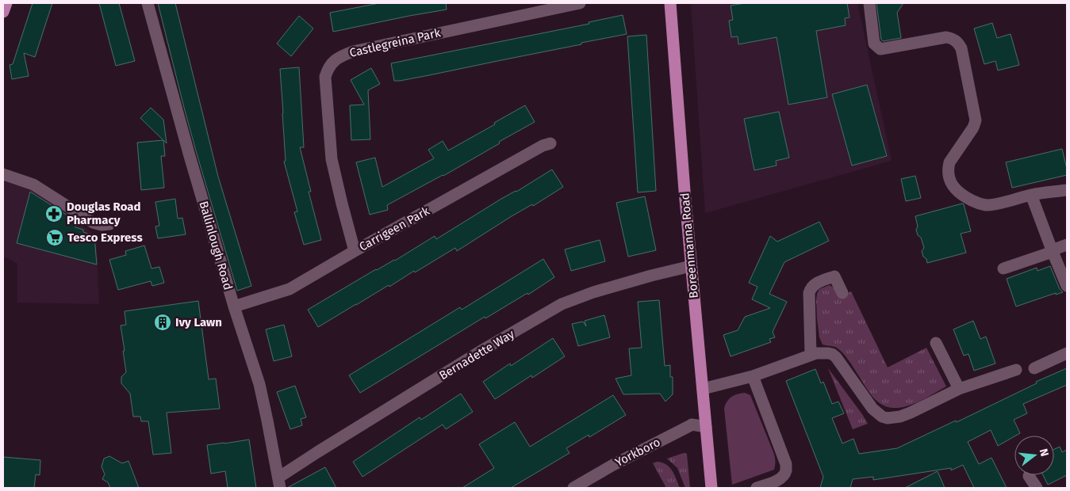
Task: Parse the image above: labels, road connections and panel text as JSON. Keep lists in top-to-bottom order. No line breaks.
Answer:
{"streets":{"main road":["Boreenmanna Road"],"street":["Castlegreina Park","Carrigeen Park","Ballinlough Road","Bernadette Way","Yorkboro"]},"crossings":[["Castlegreina Park","Carrigeen Park"],["Carrigeen Park","Ballinlough Road"],["Ballinlough Road","Bernadette Way"],["Boreenmanna Road","Bernadette Way"],["Boreenmanna Road","Yorkboro"]],"places":{"pharmacy":["Douglas Road Pharmacy"],"supermarket":["Tesco Express"],"building":["Ivy Lawn"]},"north":"right"}
